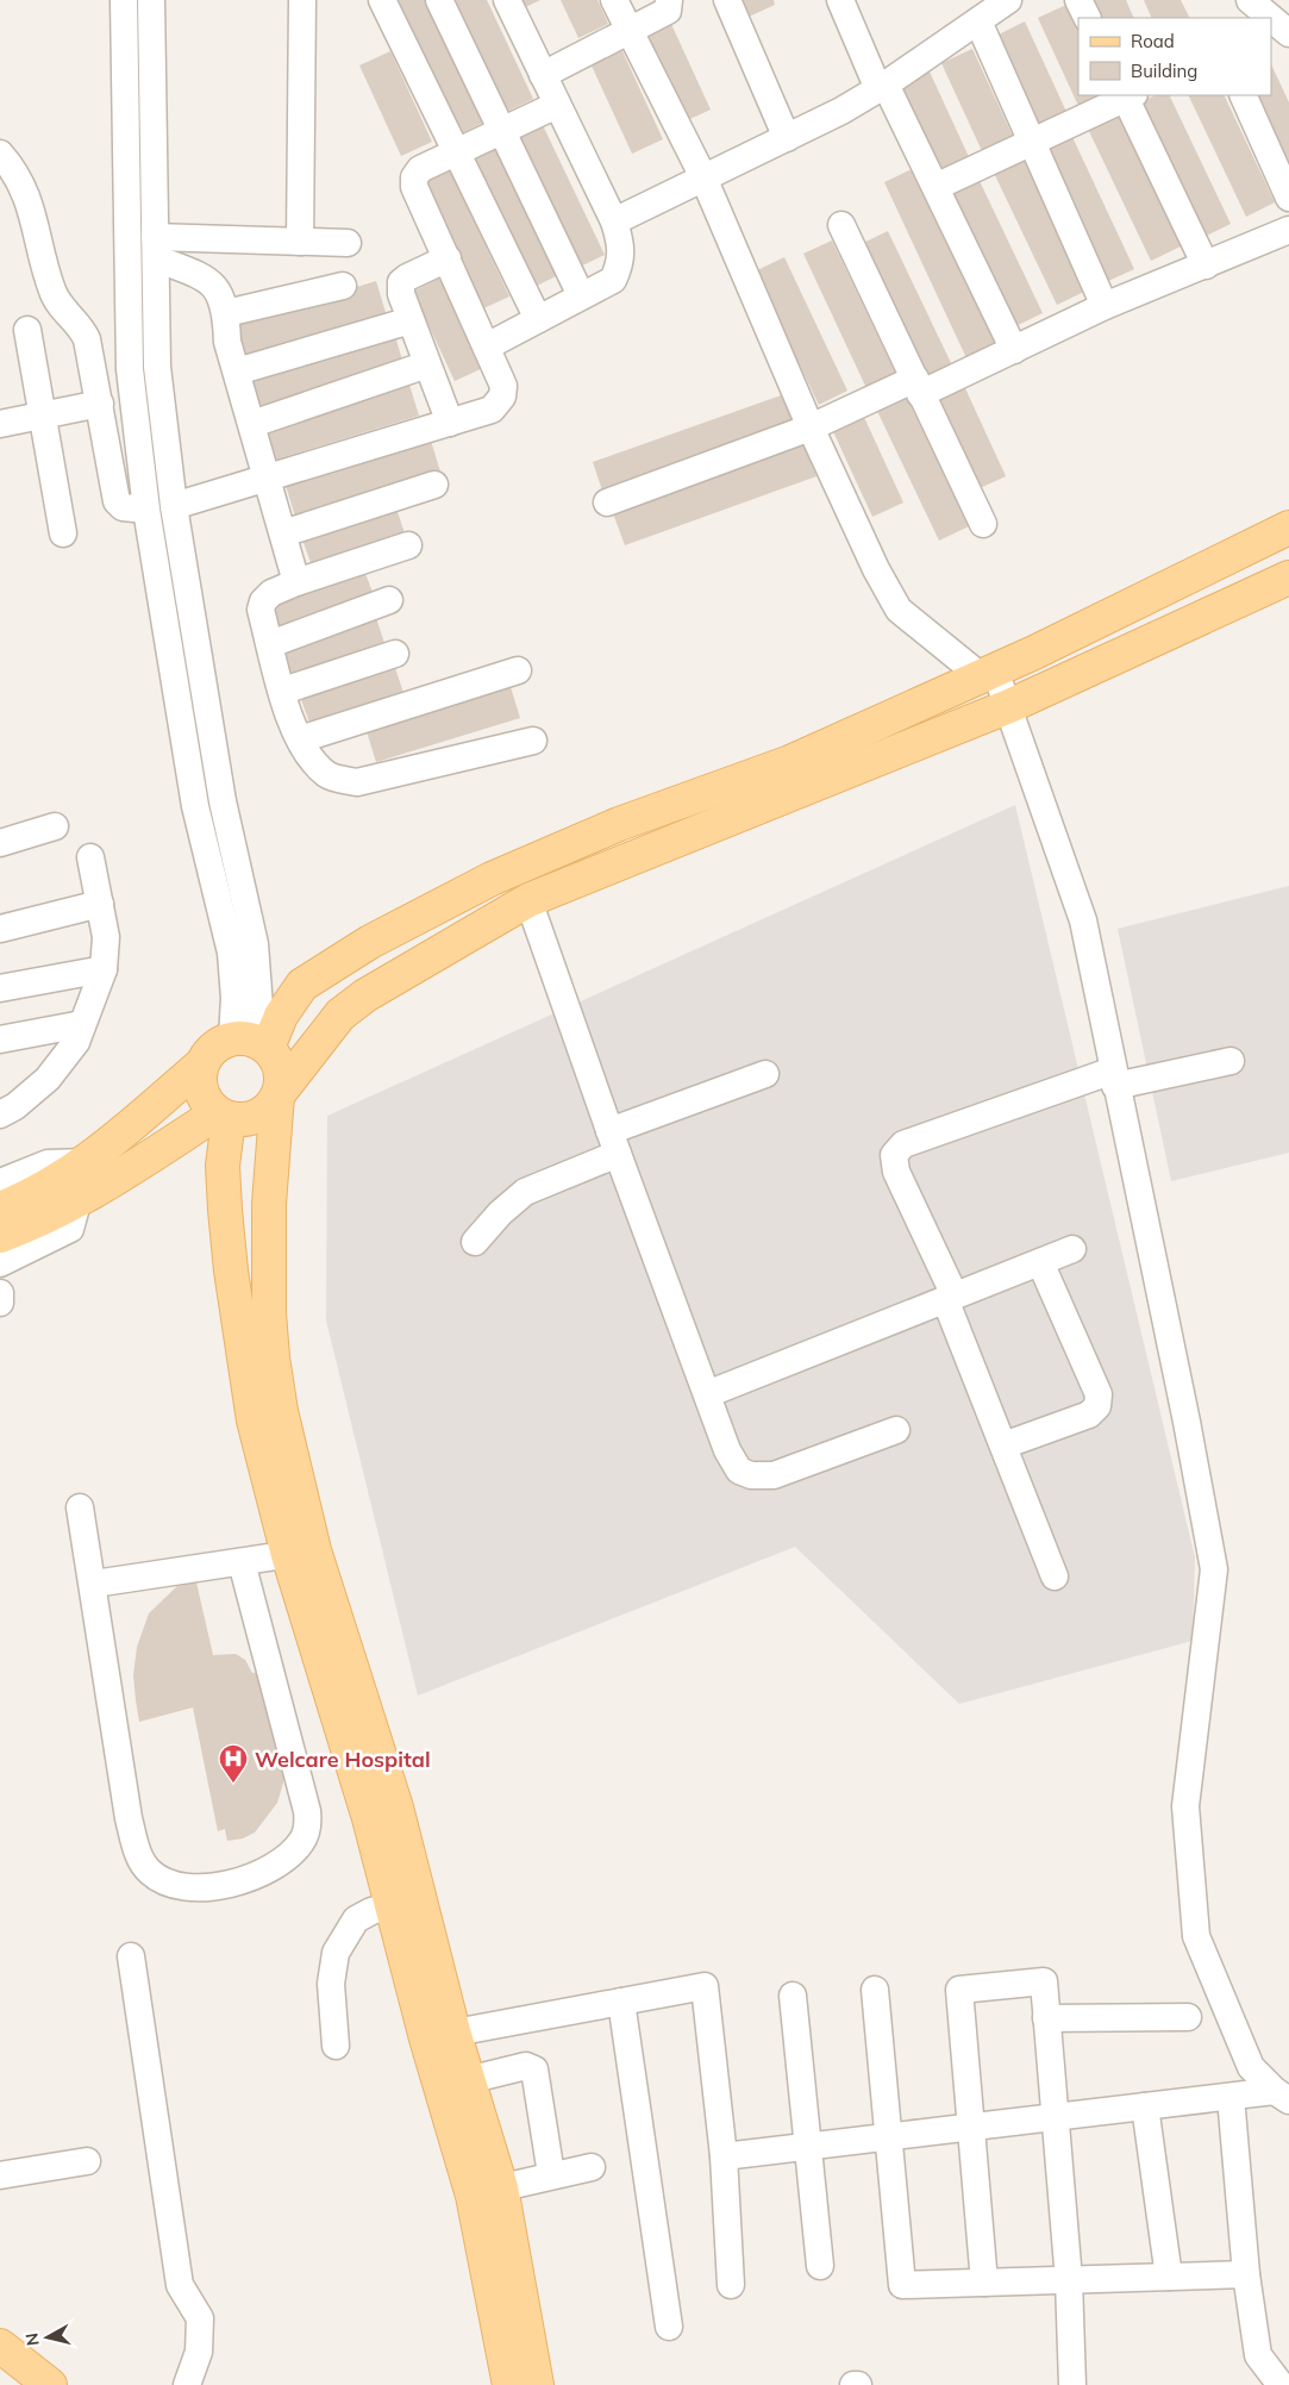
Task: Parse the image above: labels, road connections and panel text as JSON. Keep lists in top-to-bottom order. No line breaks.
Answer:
{"places":{"hospital":["Welcare Hospital"]},"legend":["Road","Building"],"north":"left"}
